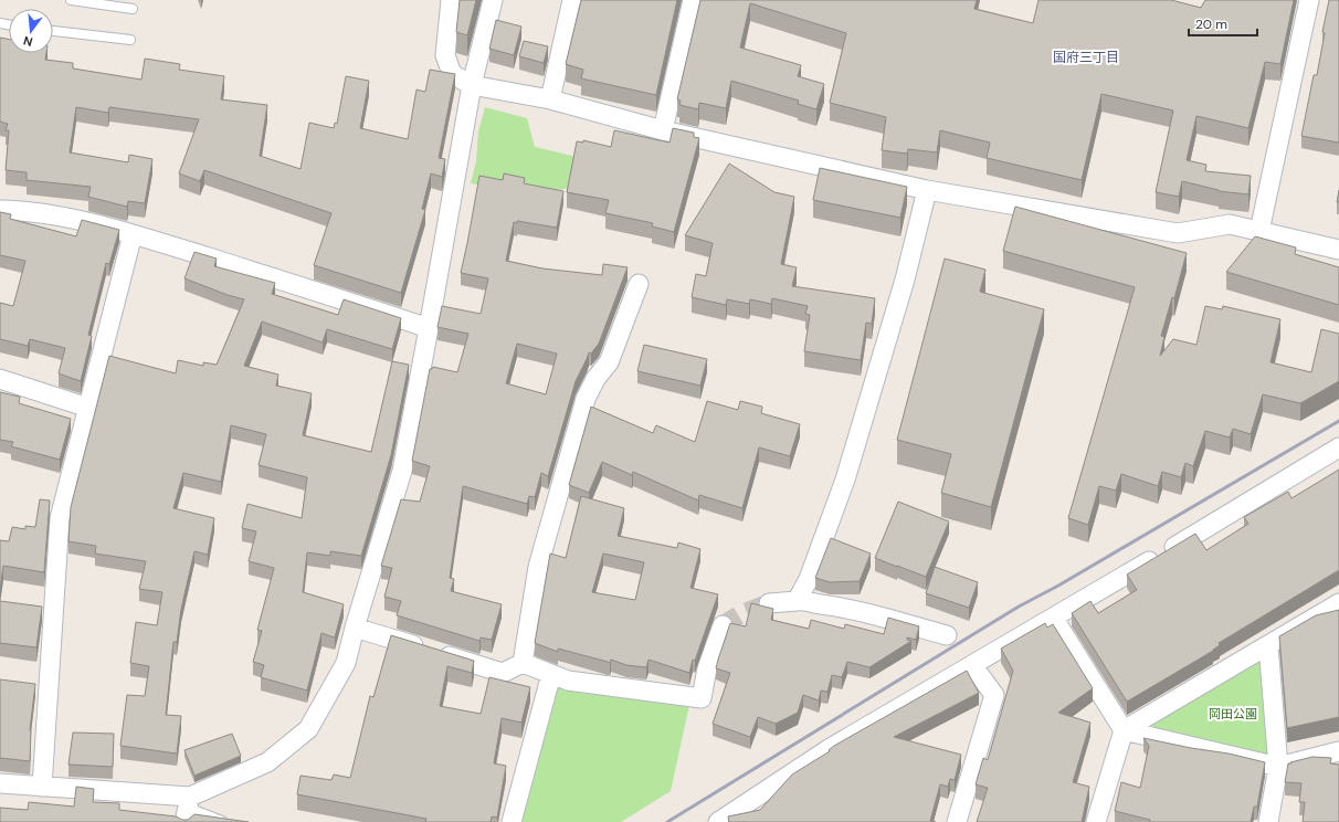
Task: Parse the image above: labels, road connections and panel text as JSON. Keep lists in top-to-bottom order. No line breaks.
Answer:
{"districts":["国府三丁目"],"parks":["岡田公園"],"scale_bar":"20 m","north":"bottom"}
